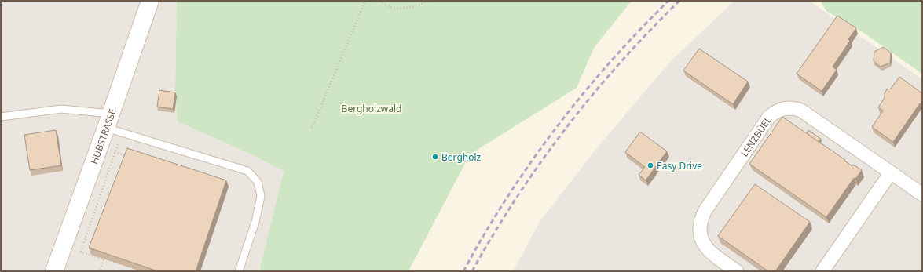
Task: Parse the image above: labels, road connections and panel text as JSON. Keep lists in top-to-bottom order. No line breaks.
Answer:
{"streets":{"street":["HUBSTRASSE","LENZBÜEL"]},"parks":["Bergholzwald"],"places":["Bergholz","Easy Drive"]}
